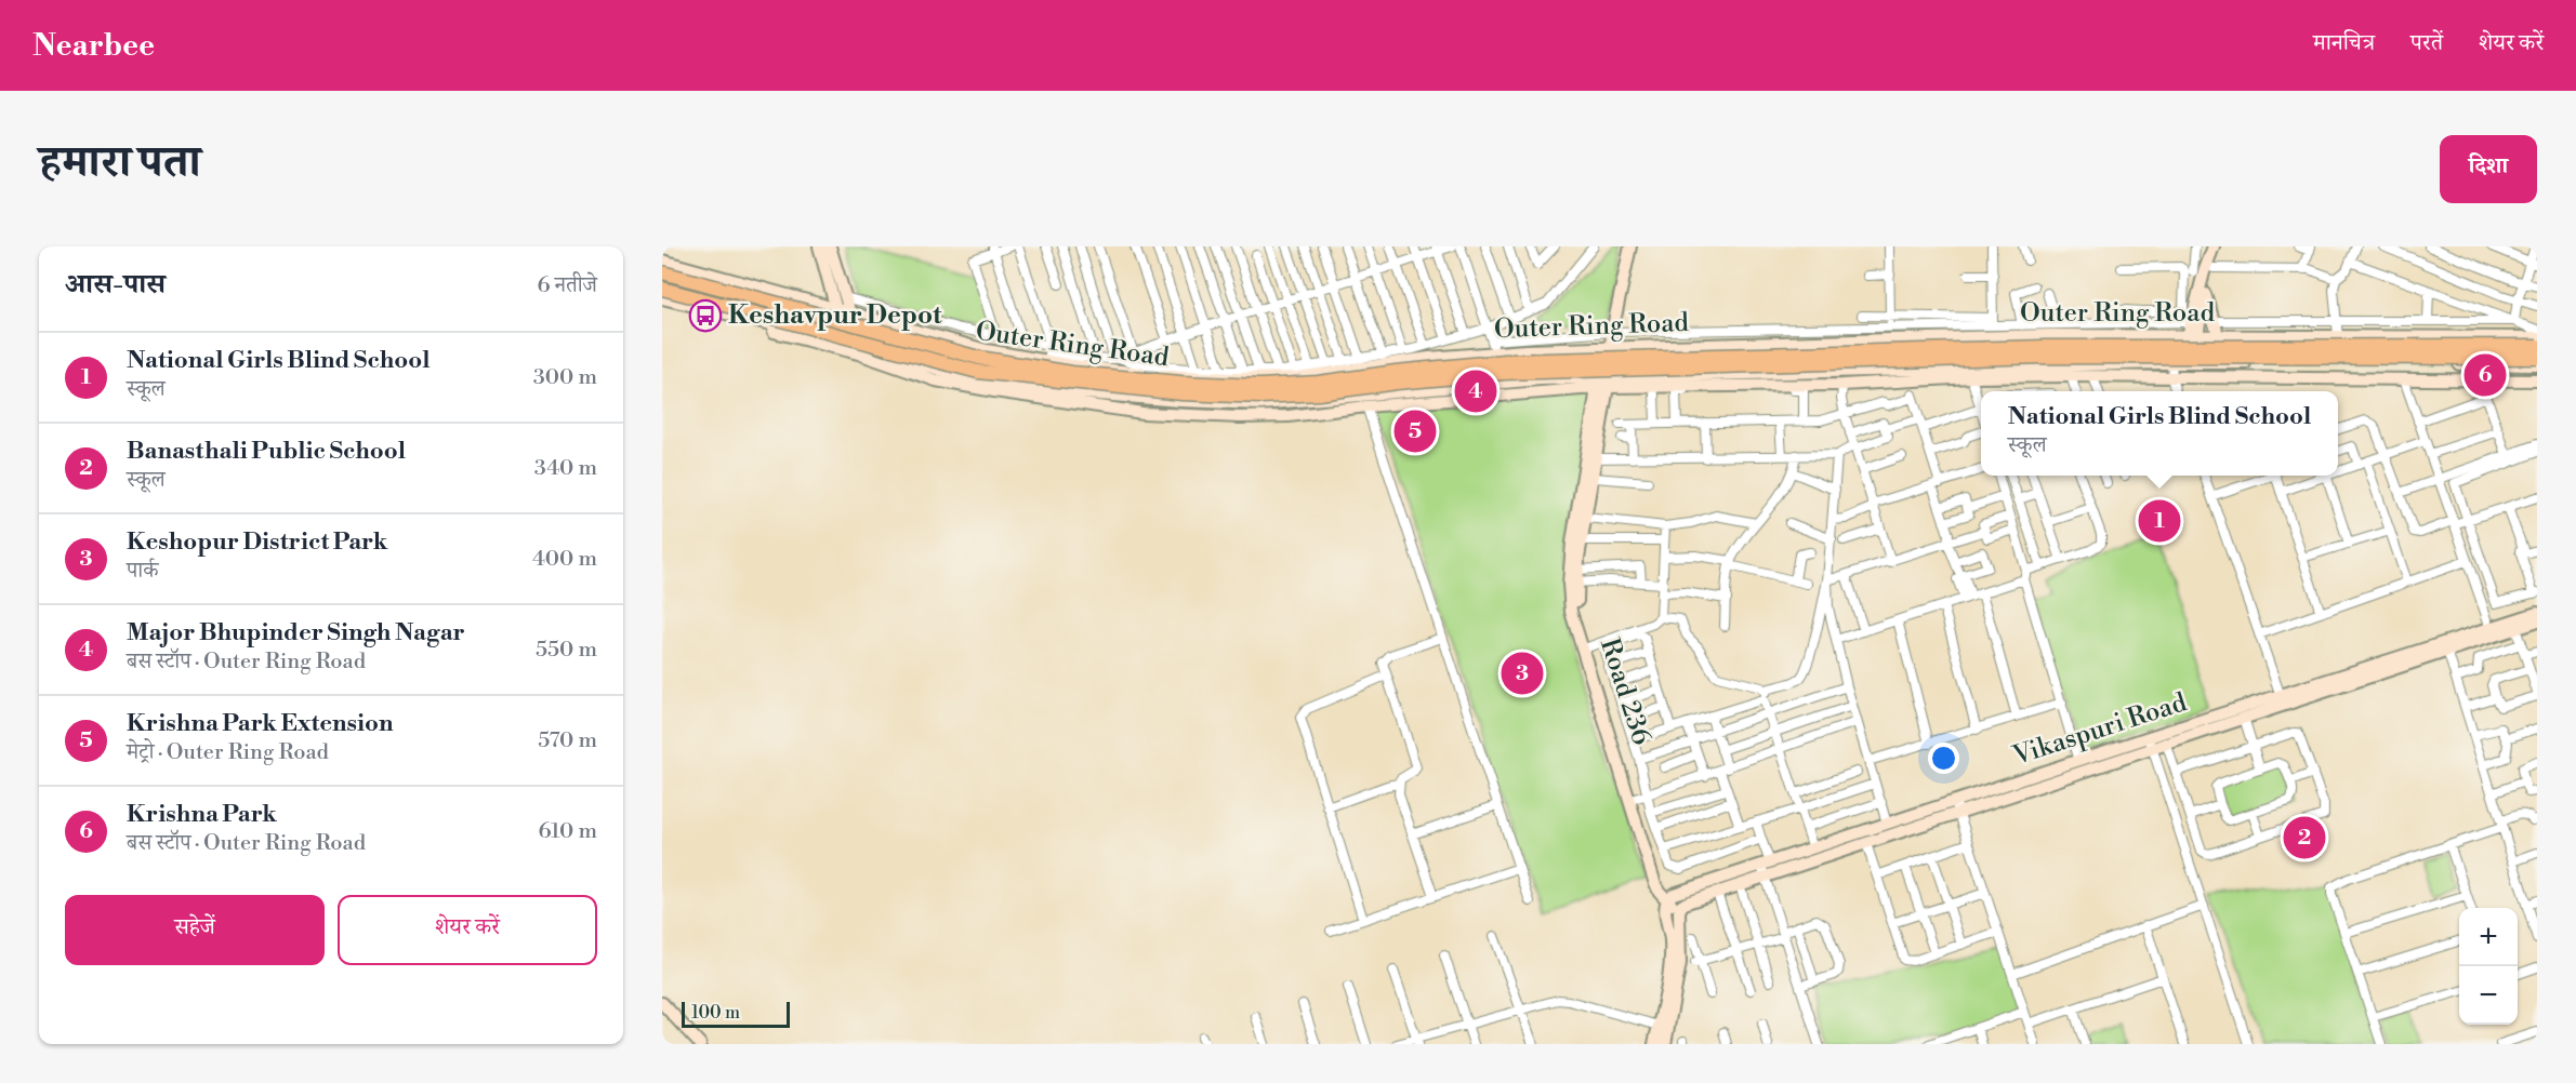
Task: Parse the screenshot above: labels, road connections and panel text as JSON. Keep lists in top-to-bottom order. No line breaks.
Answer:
{"streets":{"main road":["Outer Ring Road"],"street":["Road 236","Vikaspuri Road"]},"crossings":[["Road 236","Vikaspuri Road"]],"places":{"bus stop":["Keshavpur Depot"]},"scale_bar":"100 m","page":{"header":"Nearbee","nav":["मानचित्र","परतें","शेयर करें"],"title":"हमारा पता","buttons":["दिशा",["सहेजें","शेयर करें"]],"heading":["आस-पास","6 नतीजे"],"list":[{"mark":"1","name":"National Girls Blind School","note":"स्कूल","value":"300 m"},{"mark":"2","name":"Banasthali Public School","note":"स्कूल","value":"340 m"},{"mark":"3","name":"Keshopur District Park","note":"पार्क","value":"400 m"},{"mark":"4","name":"Major Bhupinder Singh Nagar","note":"बस स्टॉप · Outer Ring Road","value":"550 m"},{"mark":"5","name":"Krishna Park Extension","note":"मेट्रो · Outer Ring Road","value":"570 m"},{"mark":"6","name":"Krishna Park","note":"बस स्टॉप · Outer Ring Road","value":"610 m"}],"pins":["6","4","5","1","3","2"],"popup":["National Girls Blind School","स्कूल"],"map_buttons":["+","−"],"scale":"100 m"}}
